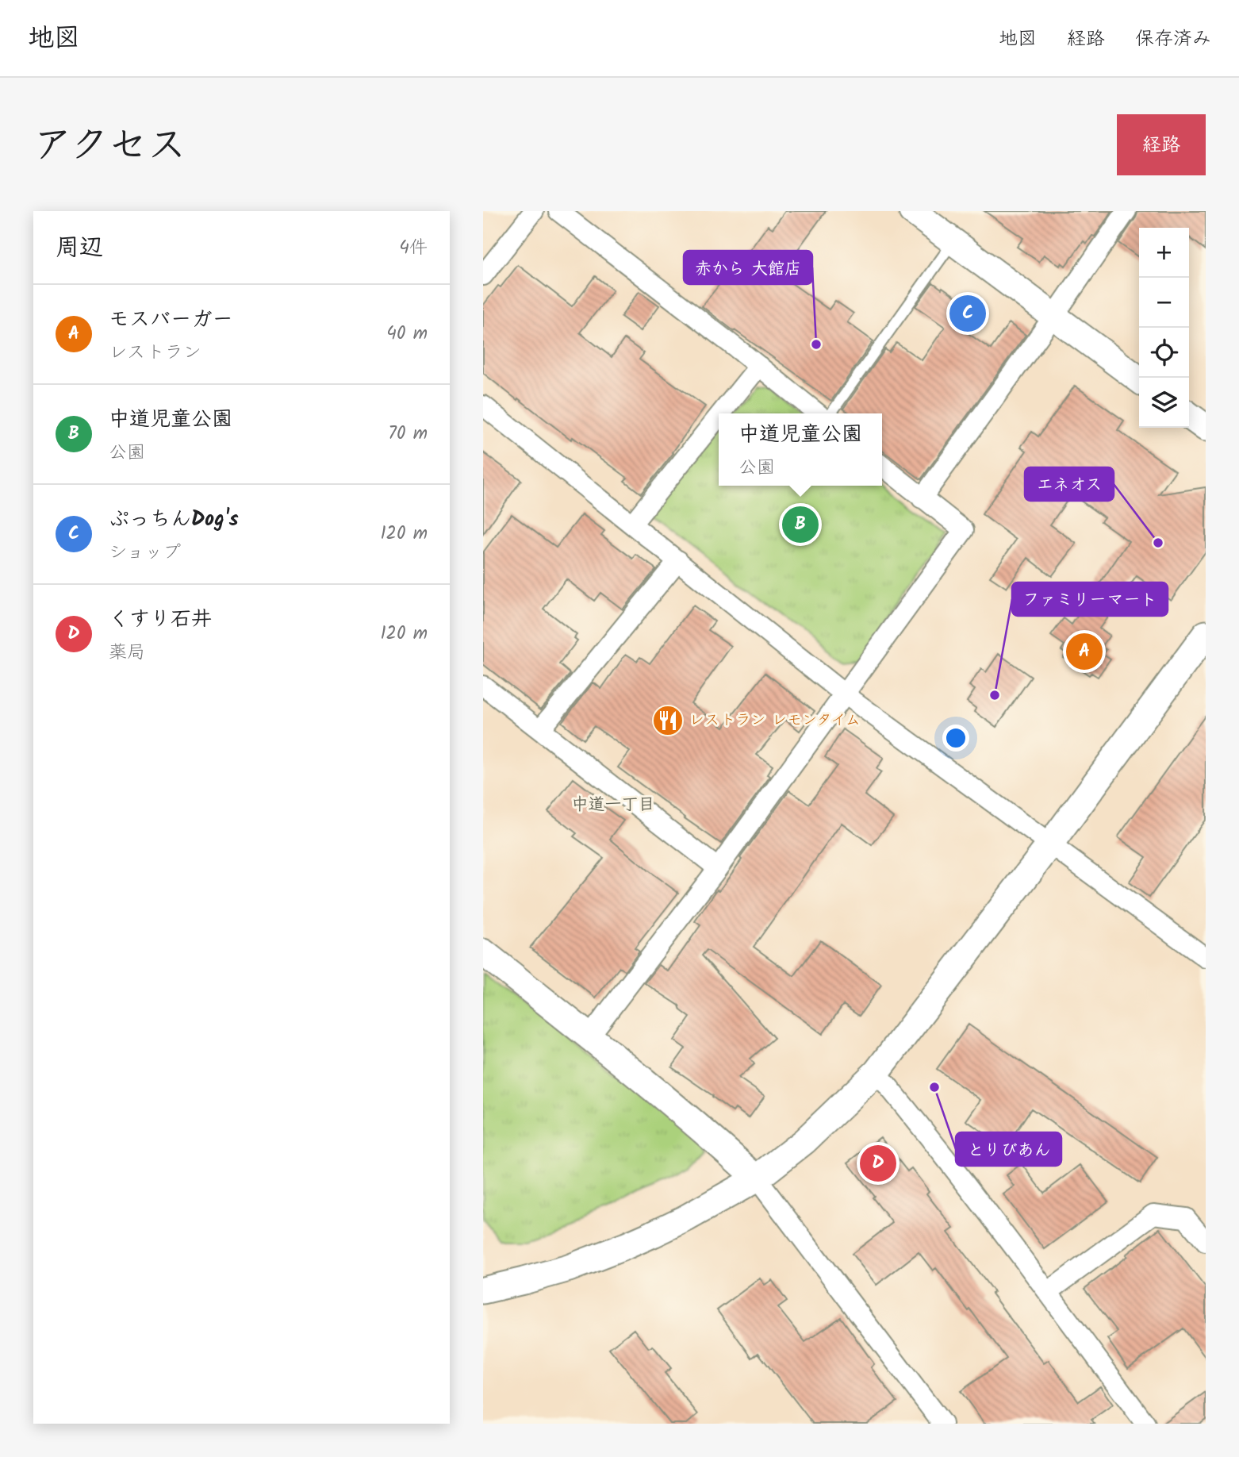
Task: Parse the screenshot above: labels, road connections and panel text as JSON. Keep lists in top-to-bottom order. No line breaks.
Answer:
{"districts":["中道一丁目"],"places":{"other":["赤から 大館店","エネオス","ファミリーマート","とりびあん"],"restaurant":["レストラン レモンタイム"]},"page":{"header":"地図","nav":["地図","経路","保存済み"],"title":"アクセス","buttons":"経路","heading":["周辺","4件"],"map_buttons":["+","−"],"list":[{"mark":"A","name":"モスバーガー","note":"レストラン","value":"40 m"},{"mark":"B","name":"中道児童公園","note":"公園","value":"70 m"},{"mark":"C","name":"ぷっちんDog's","note":"ショップ","value":"120 m"},{"mark":"D","name":"くすり石井","note":"薬局","value":"120 m"}],"pins":["C","B","A","D"],"popup":["中道児童公園","公園"]}}
